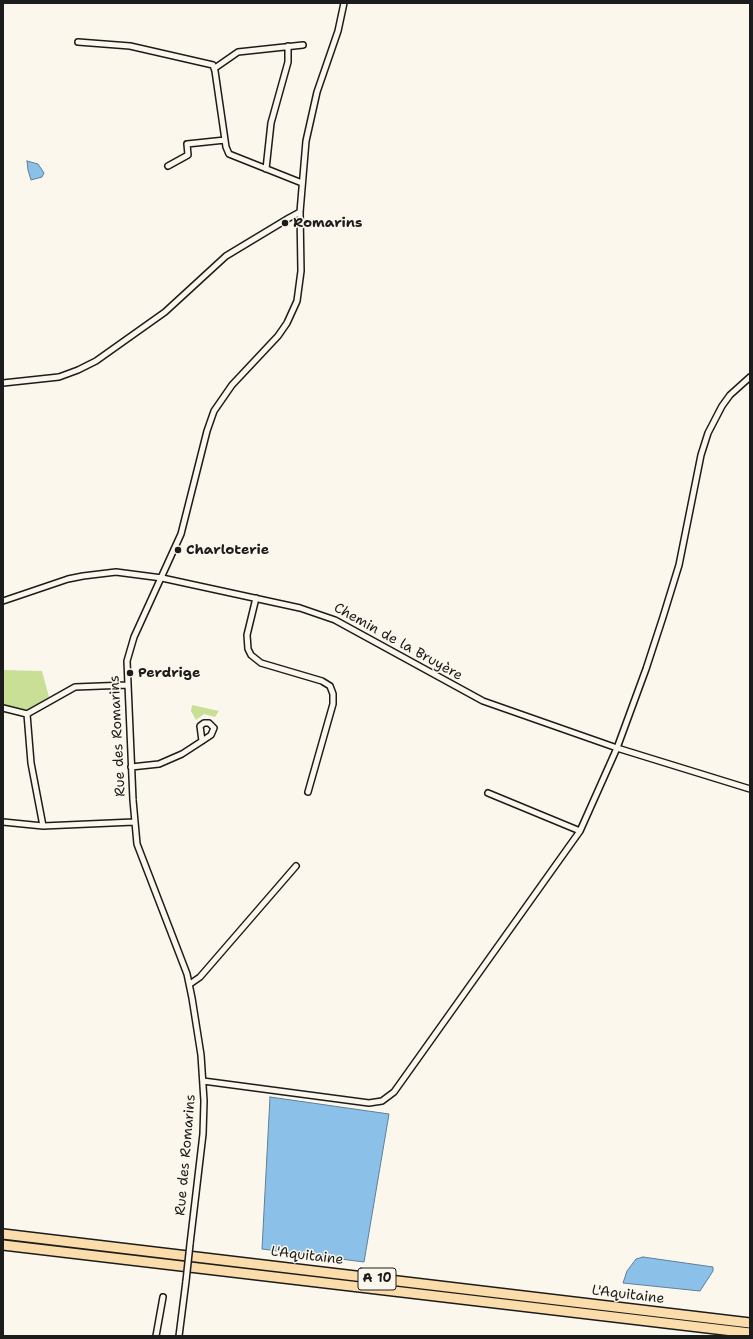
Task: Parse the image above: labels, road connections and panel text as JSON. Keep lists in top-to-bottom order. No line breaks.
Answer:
{"streets":{"highway":["L'Aquitaine","A 10"],"street":["Chemin de la Bruyère","Rue des Romarins"]},"crossings":[["Chemin de la Bruyère","Rue des Romarins"]],"places":["Romarins","Charloterie","Perdrige"]}
